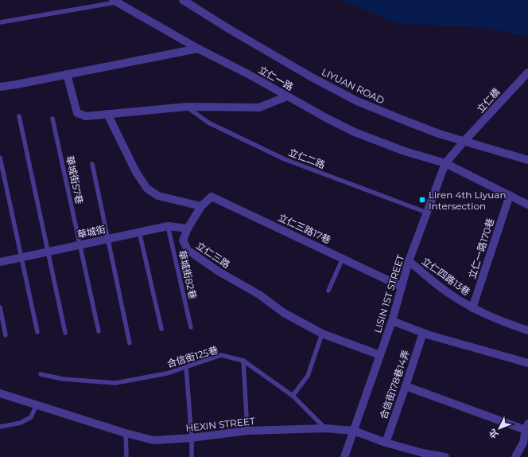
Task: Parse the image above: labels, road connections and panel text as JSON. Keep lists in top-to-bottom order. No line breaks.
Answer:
{"streets":{"street":["立仁一路","LIYUAN ROAD","立仁橋","立仁三路17巷","華城街","立仁一路170巷","立仁三路","立仁四路13巷","LISIN 1ST STREET","合信街178巷14弄","HEXIN STREET"],"lane":["立仁二路","華城街57巷","華城街82巷","合信街125巷"]},"crossings":[["立仁一路","立仁一路170巷"],["立仁一路","LISIN 1ST STREET"],["LIYUAN ROAD","立仁橋"],["LIYUAN ROAD","LISIN 1ST STREET"],["立仁橋","LISIN 1ST STREET"],["立仁二路","LISIN 1ST STREET"],["華城街57巷","華城街"],["立仁三路17巷","立仁三路"],["立仁三路17巷","LISIN 1ST STREET"],["華城街","立仁三路"],["華城街","華城街82巷"],["立仁一路170巷","立仁四路13巷"],["立仁三路","LISIN 1ST STREET"],["立仁四路13巷","LISIN 1ST STREET"],["LISIN 1ST STREET","HEXIN STREET"],["合信街125巷","HEXIN STREET"],["合信街178巷14弄","HEXIN STREET"]],"places":{"transit":["Liren 4th Liyuan Intersection"]},"north":"bottom left"}
